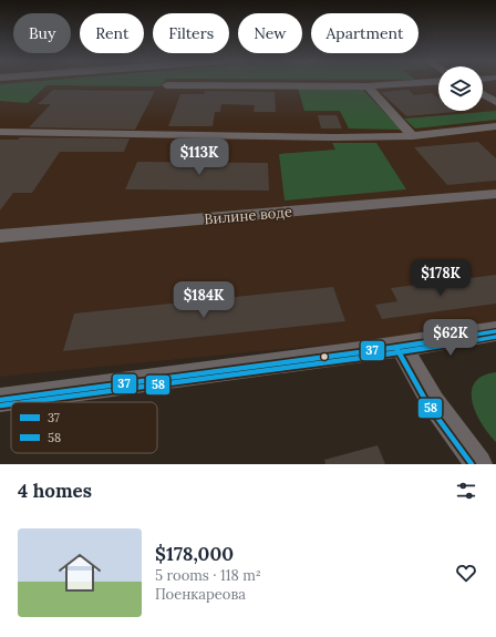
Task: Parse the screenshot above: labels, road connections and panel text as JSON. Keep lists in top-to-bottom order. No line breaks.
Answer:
{"streets":{"street":["Вилине воде"]},"lines":["transit line 37","transit line 58"],"legend":["37","58"],"page":{"chip":["Buy","Rent","Filters","New","Apartment"],"price":["$113K","$178K","$184K","$62K"],"heading":"4 homes","list":[{"name":"$178,000","note":"5 rooms · 118 m² · Поенкареова"}]}}
